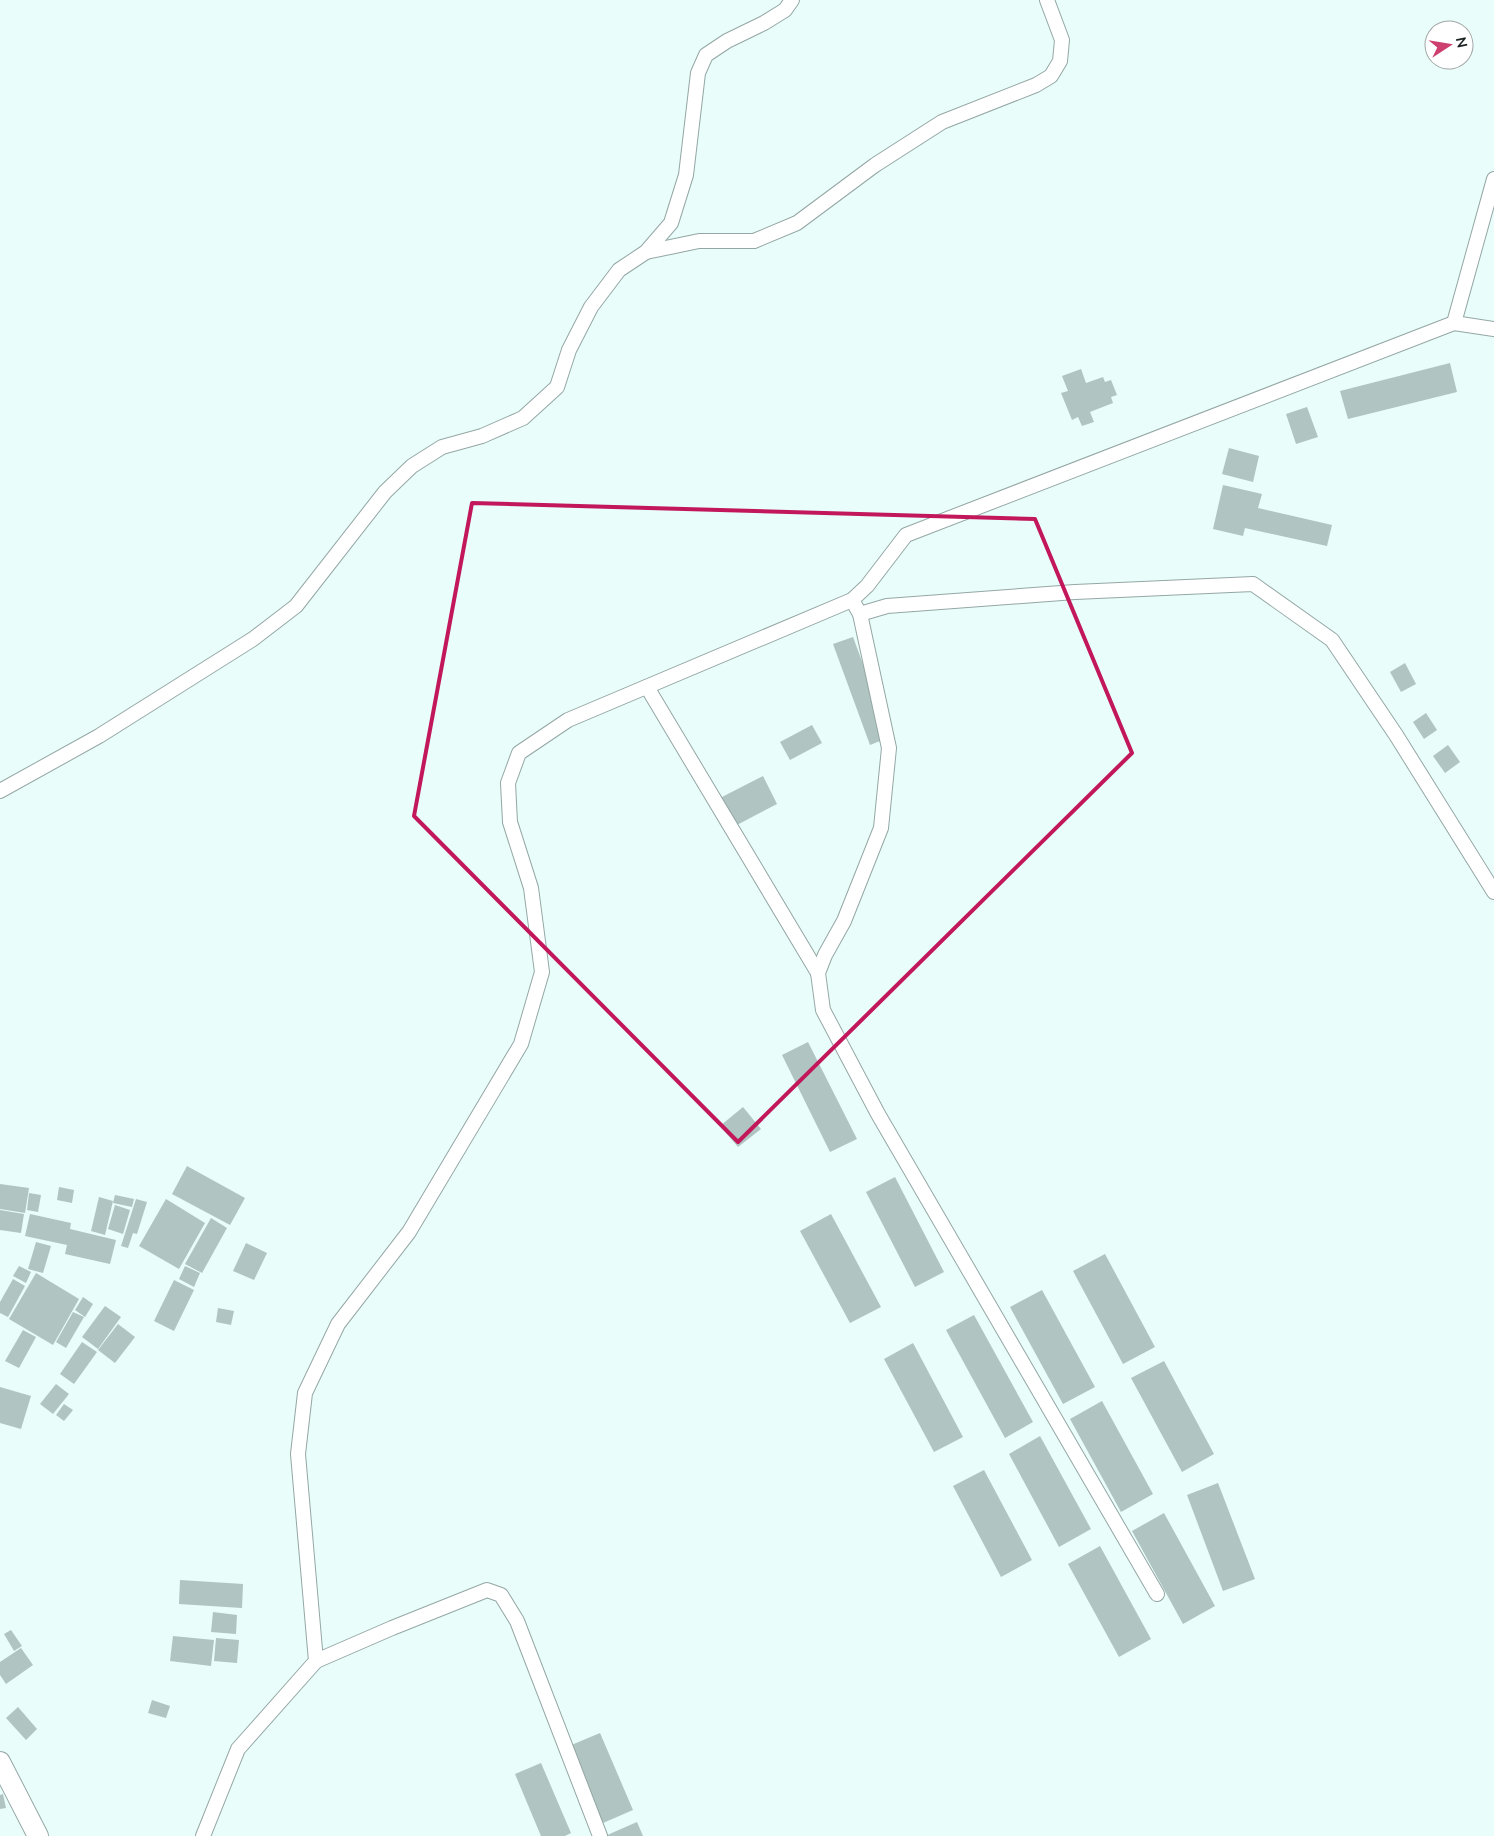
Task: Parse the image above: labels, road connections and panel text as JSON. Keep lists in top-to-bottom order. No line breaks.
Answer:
{"north":"right"}
